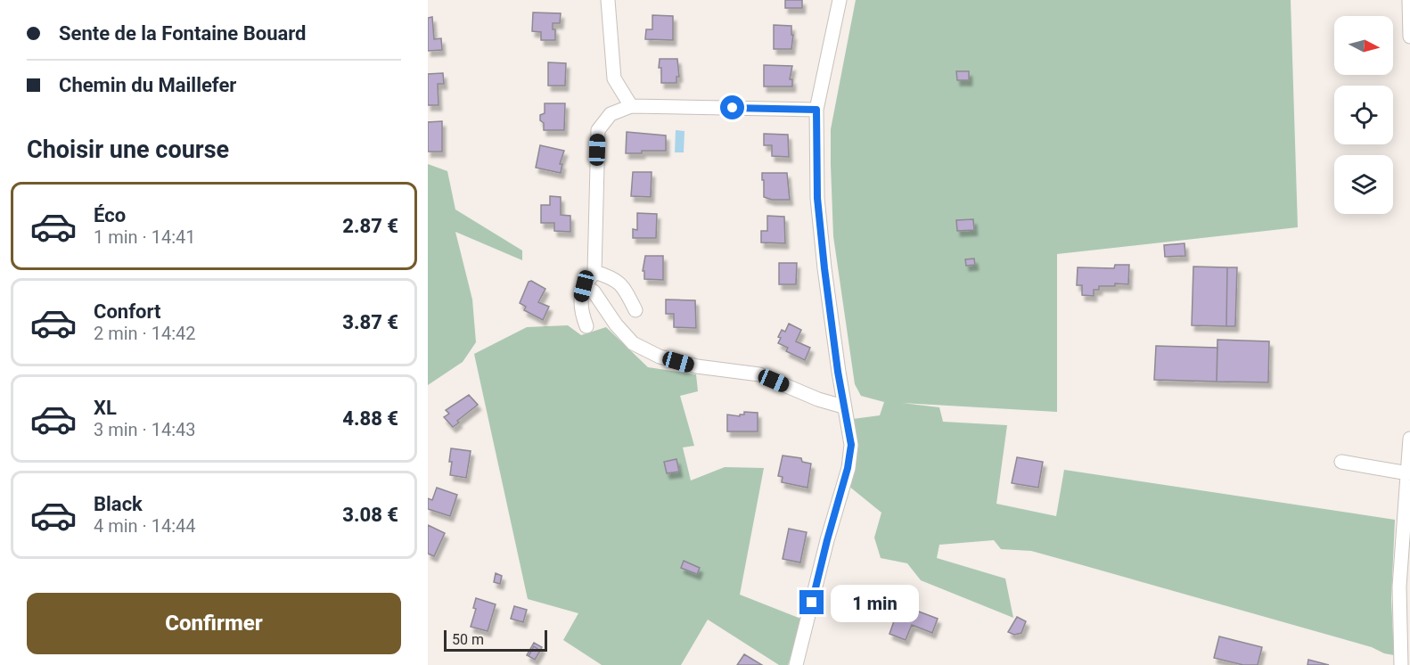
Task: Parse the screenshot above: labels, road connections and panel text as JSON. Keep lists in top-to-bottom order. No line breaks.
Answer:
{"scale_bar":"50 m","north":"right","page":{"banner":["Sente de la Fontaine Bouard","Chemin du Maillefer"],"heading":"Choisir une course","list":[{"name":"Éco","note":"1 min · 14:41","value":"2.87 €"},{"name":"Confort","note":"2 min · 14:42","value":"3.87 €"},{"name":"XL","note":"3 min · 14:43","value":"4.88 €"},{"name":"Black","note":"4 min · 14:44","value":"3.08 €"}],"buttons":"Confirmer","bubble":"1 min","scale":"50 m"}}
